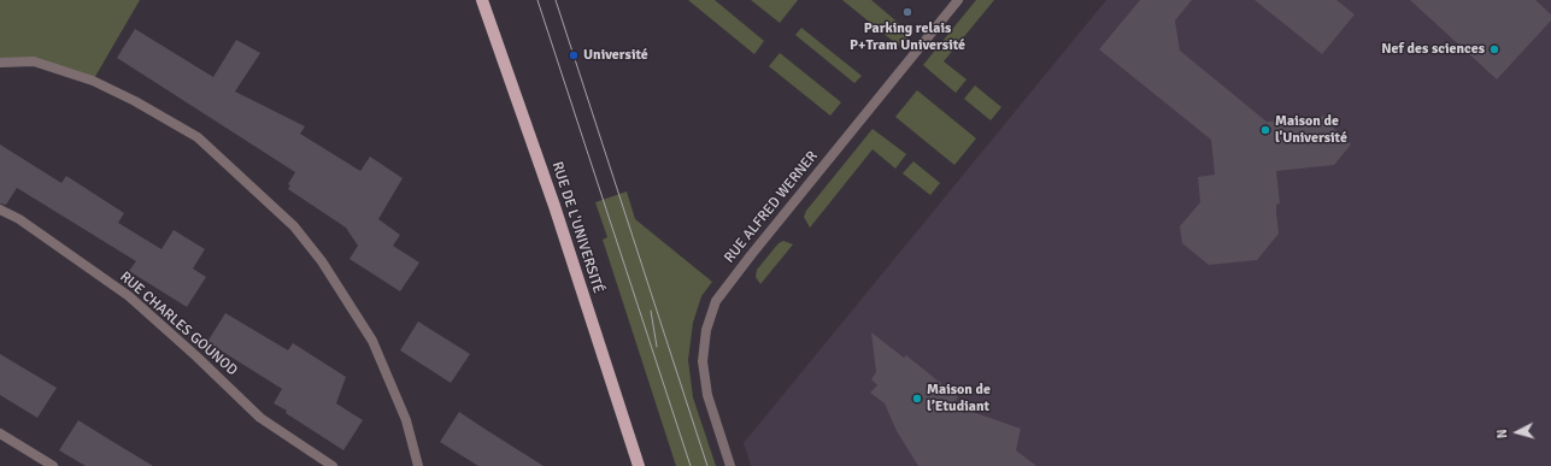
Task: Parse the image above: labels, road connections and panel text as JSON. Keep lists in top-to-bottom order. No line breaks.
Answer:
{"streets":{"main road":["RUE DE L'UNIVERSITÉ"],"street":["RUE ALFRED WERNER","RUE CHARLES GOUNOD"]},"places":["Parking relais P+Tram Université","Nef des sciences","Université","Maison de l'Université","Maison de l’Etudiant"],"north":"left"}
